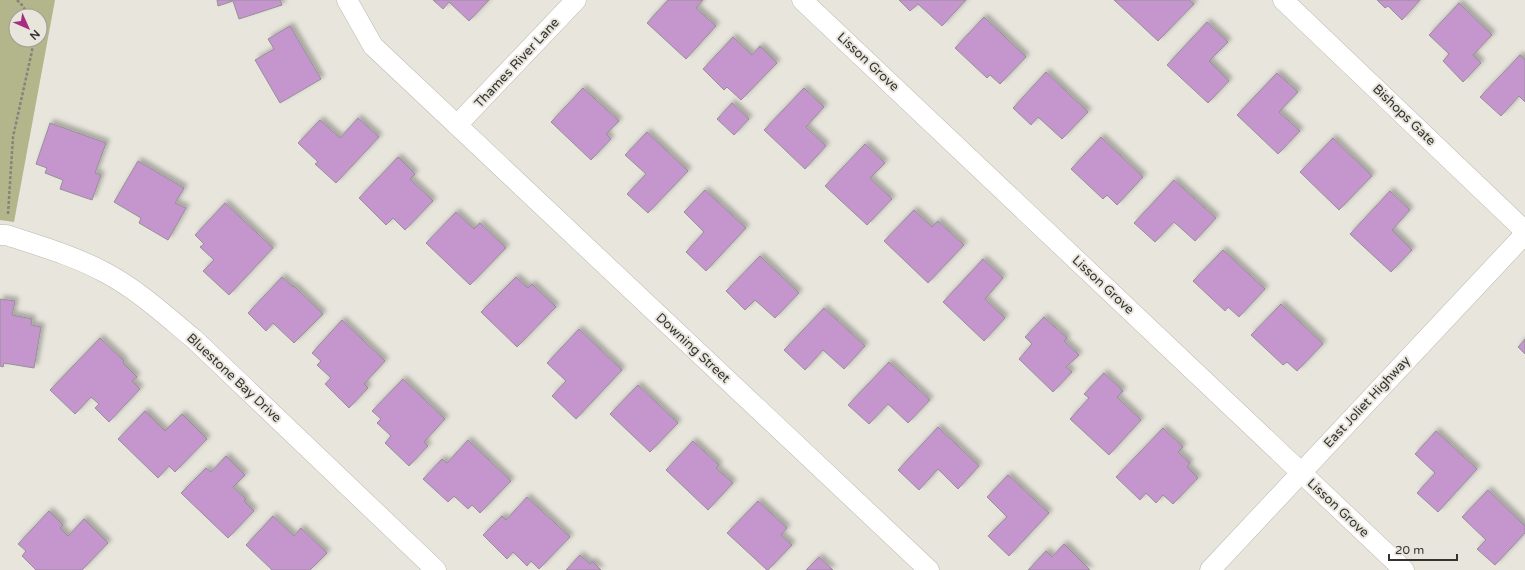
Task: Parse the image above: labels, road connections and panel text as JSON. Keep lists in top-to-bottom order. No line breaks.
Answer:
{"streets":{"street":["Lisson Grove","Thames River Lane","Bishops Gate","Downing Street","Bluestone Bay Drive","East Joliet Highway"]},"crossings":[["Lisson Grove","East Joliet Highway"],["Thames River Lane","Downing Street"]],"scale_bar":"20 m","north":"bottom right"}
